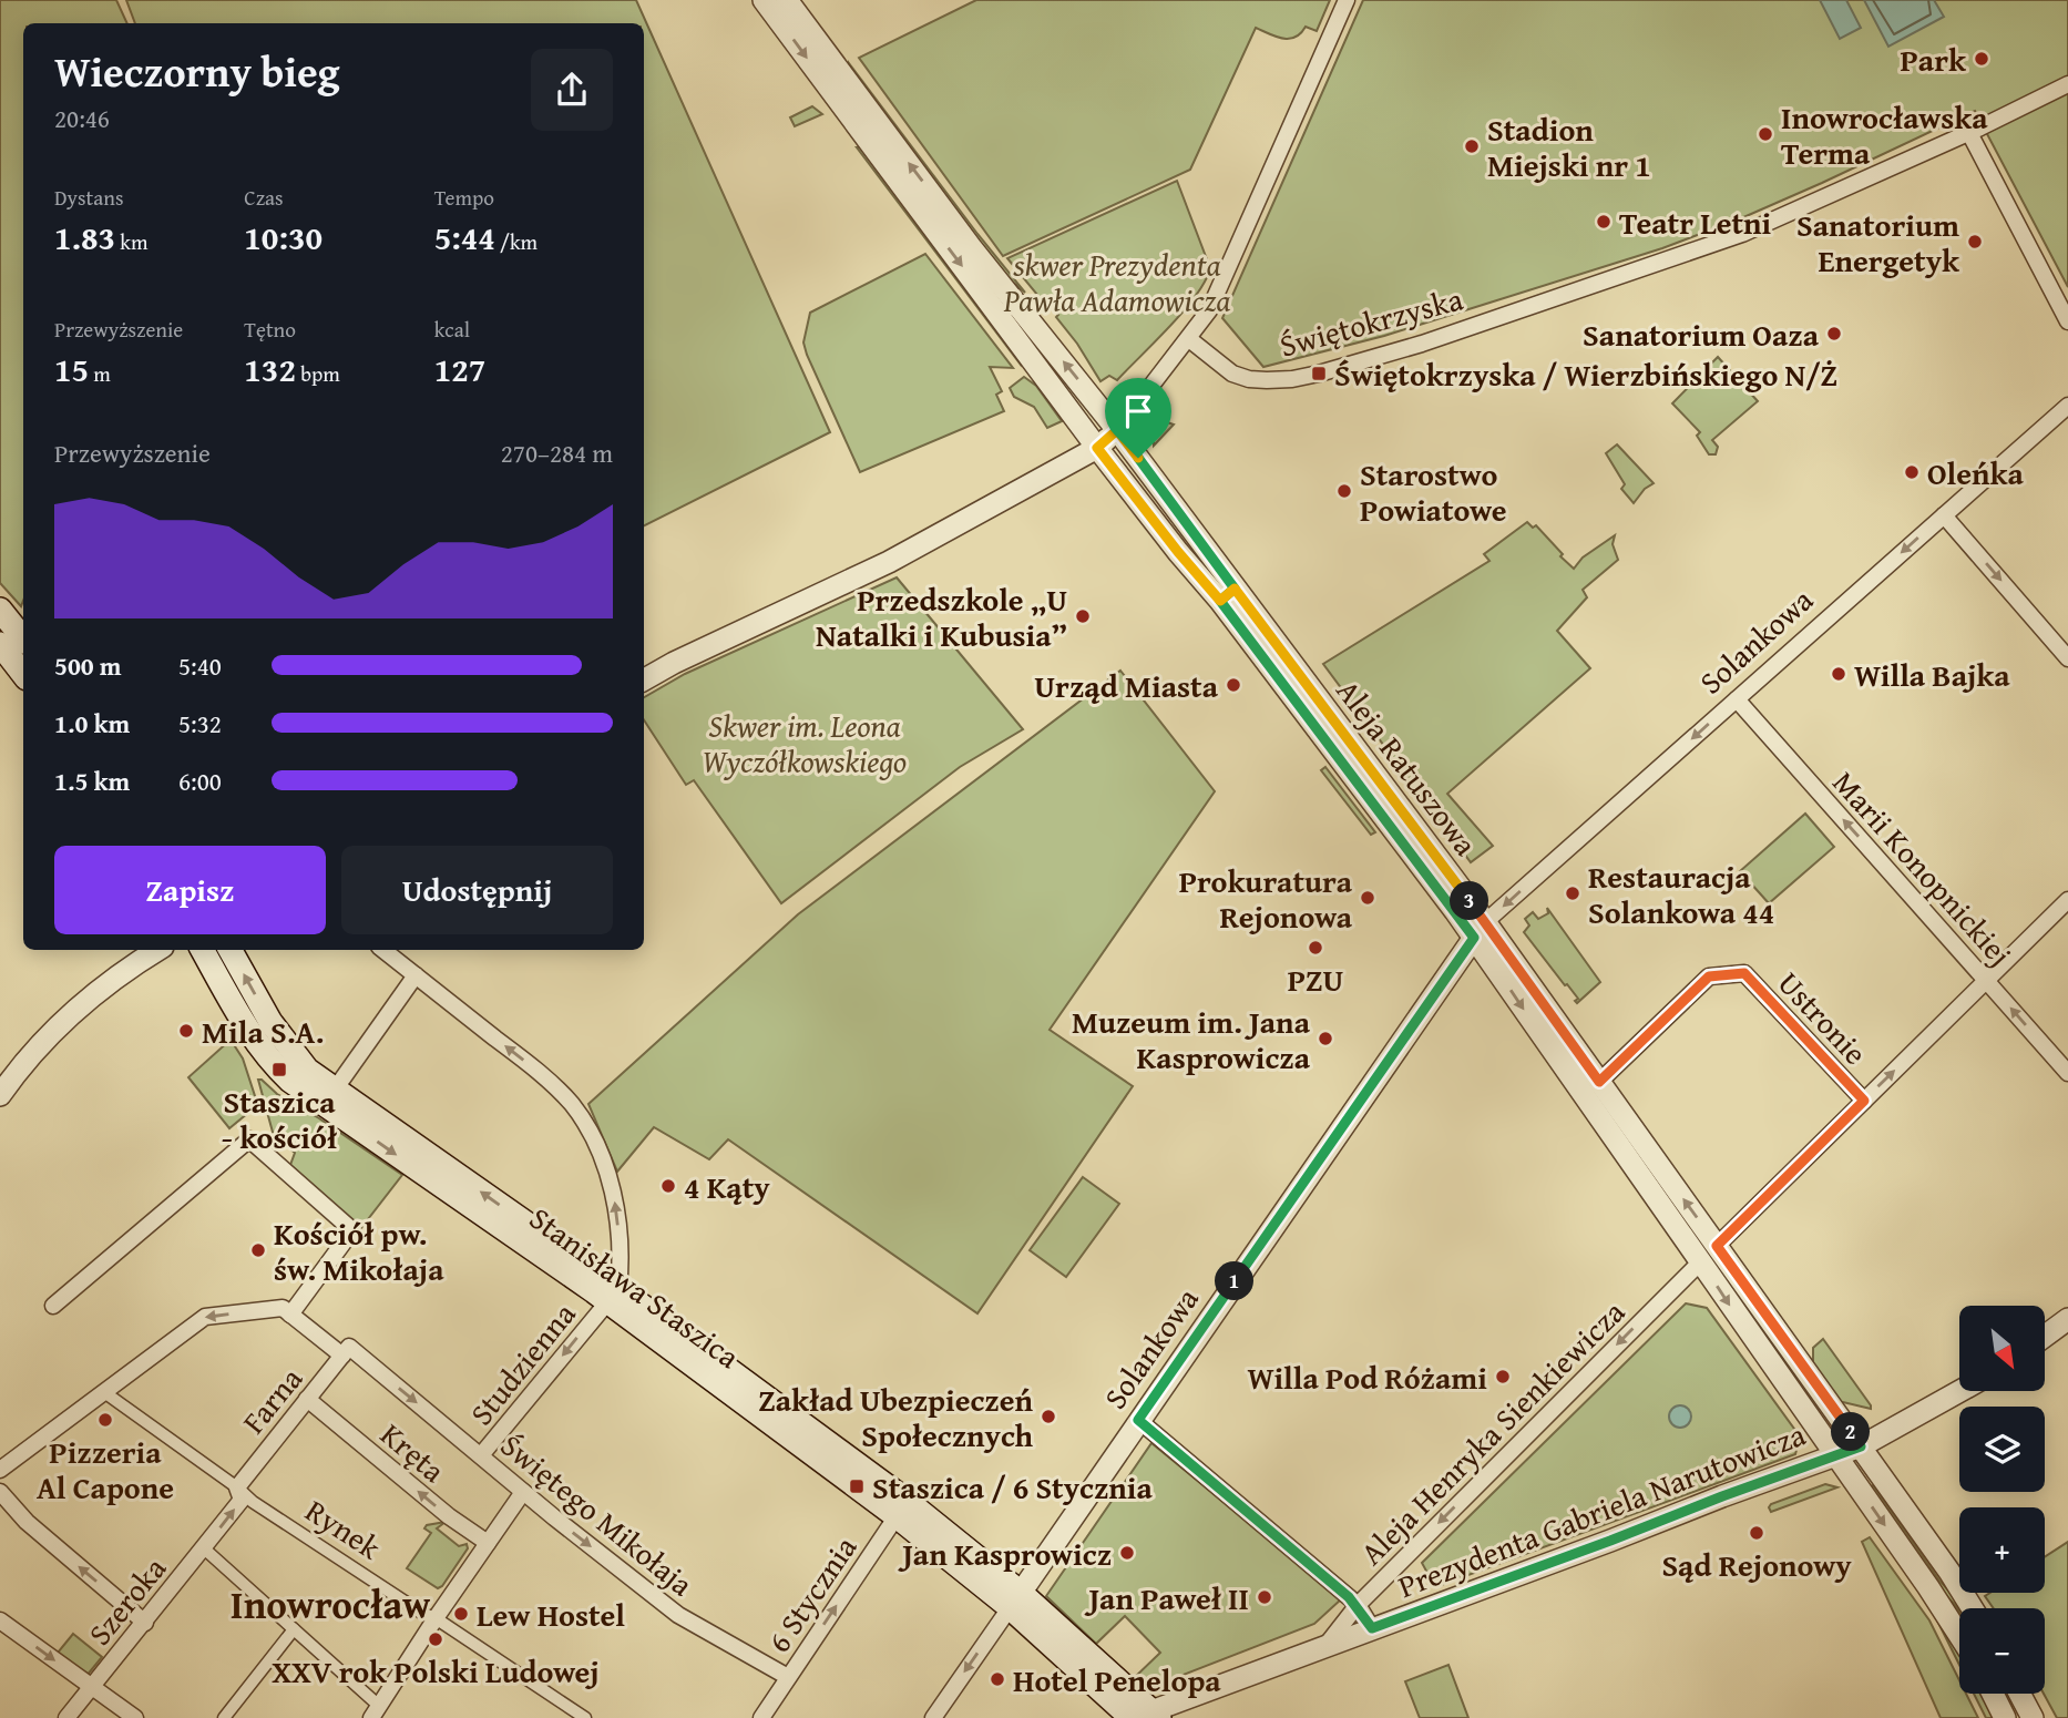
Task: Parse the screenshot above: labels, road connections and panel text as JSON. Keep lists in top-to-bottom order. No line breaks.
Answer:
{"streets":{"main road":["Stanisława Staszica"],"street":["Świętokrzyska","Solankowa","Aleja Ratuszowa","Marii Konopnickiej","Ustronie","Studzienna","Farna","Aleja Henryka Sienkiewicza","Kręta","Prezydenta Gabriela Narutowicza","Świętego Mikołaja","Rynek","6 Stycznia","Szeroka"]},"crossings":[["Solankowa","Aleja Ratuszowa"],["Solankowa","Marii Konopnickiej"],["Solankowa","Stanisława Staszica"],["Aleja Ratuszowa","Ustronie"],["Aleja Ratuszowa","Aleja Henryka Sienkiewicza"],["Aleja Ratuszowa","Prezydenta Gabriela Narutowicza"],["Marii Konopnickiej","Aleja Henryka Sienkiewicza"],["Ustronie","Aleja Henryka Sienkiewicza"],["Stanisława Staszica","Studzienna"],["Stanisława Staszica","Prezydenta Gabriela Narutowicza"],["Stanisława Staszica","6 Stycznia"],["Studzienna","Świętego Mikołaja"],["Farna","Kręta"],["Farna","Świętego Mikołaja"],["Farna","Rynek"],["Aleja Henryka Sienkiewicza","Prezydenta Gabriela Narutowicza"],["Świętego Mikołaja","6 Stycznia"]],"one_way":["Solankowa","Marii Konopnickiej","Studzienna","Kręta","Świętego Mikołaja","6 Stycznia"],"districts":["Inowrocław"],"parks":["skwer Prezydenta Pawła Adamowicza","Skwer im. Leona Wyczółkowskiego"],"places":{"other":["Park","Inowrocławska Terma","Stadion Miejski nr 1","Teatr Letni","Sanatorium Energetyk","Sanatorium Oaza","Oleńka","Starostwo Powiatowe","Przedszkole „U Natalki i Kubusia”","Willa Bajka","Urząd Miasta","Restauracja Solankowa 44","Prokuratura Rejonowa","PZU","Mila S.A.","Muzeum im. Jana Kasprowicza","4 Kąty","Kościół pw. św. Mikołaja","Willa Pod Różami","Zakład Ubezpieczeń Społecznych","Pizzeria Al Capone","Sąd Rejonowy","Jan Kasprowicz","Jan Paweł II","Lew Hostel","XXV rok Polski Ludowej","Hotel Penelopa"],"transit":["Świętokrzyska / Wierzbińskiego N/Ż","Staszica - kościół","Staszica / 6 Stycznia"]},"north":"bottom right","page":{"heading":["Wieczorny bieg","20:46"],"stats":[["Dystans","1.83 km"],["Czas","10:30"],["Tempo","5:44 /km"],["Przewyższenie","15 m"],["Tętno","132 bpm"],["kcal","127"]],"chart":["Przewyższenie","270–284 m"],"list":[{"name":"500 m","note":"5:40"},{"name":"1.0 km","note":"5:32"},{"name":"1.5 km","note":"6:00"}],"buttons":["Zapisz","Udostępnij"],"pins":["3","1","2"],"map_buttons":["+","−"]}}
